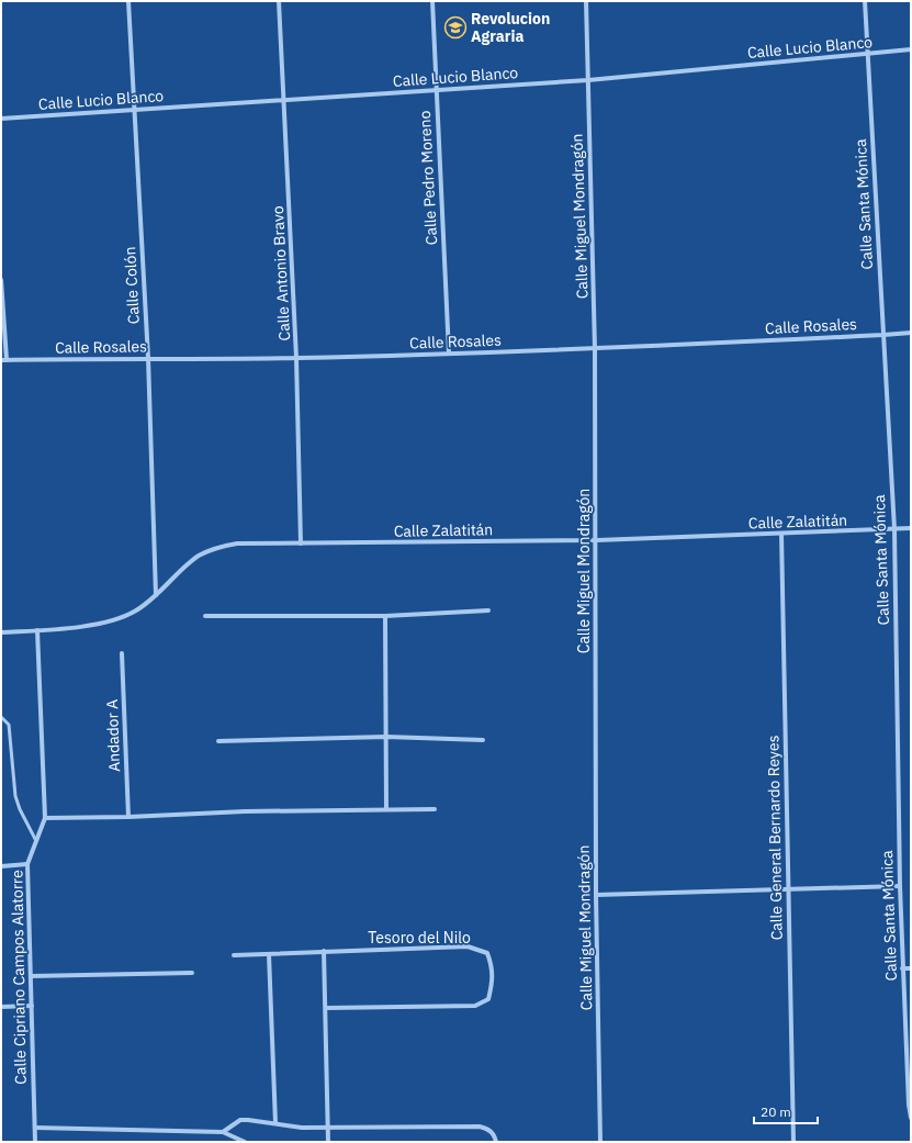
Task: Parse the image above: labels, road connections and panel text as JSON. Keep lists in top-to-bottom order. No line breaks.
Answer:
{"streets":{"street":["Calle Lucio Blanco","Calle Pedro Moreno","Calle Santa Mónica","Calle Miguel Mondragón","Calle Antonio Bravo","Calle Colón","Calle Rosales","Calle Zalatitán","Andador A","Calle General Bernardo Reyes","Tesoro del Nilo","Calle Cipriano Campos Alatorre"]},"crossings":[["Calle Lucio Blanco","Calle Pedro Moreno"],["Calle Lucio Blanco","Calle Santa Mónica"],["Calle Lucio Blanco","Calle Miguel Mondragón"],["Calle Lucio Blanco","Calle Antonio Bravo"],["Calle Lucio Blanco","Calle Colón"],["Calle Pedro Moreno","Calle Rosales"],["Calle Santa Mónica","Calle Rosales"],["Calle Santa Mónica","Calle Zalatitán"],["Calle Miguel Mondragón","Calle Rosales"],["Calle Miguel Mondragón","Calle Zalatitán"],["Calle Antonio Bravo","Calle Rosales"],["Calle Antonio Bravo","Calle Zalatitán"],["Calle Colón","Calle Rosales"],["Calle Colón","Calle Zalatitán"],["Calle Zalatitán","Calle General Bernardo Reyes"],["Calle Zalatitán","Calle Cipriano Campos Alatorre"]],"places":{"school or university":["Revolucion Agraria"]},"scale_bar":"20 m"}
